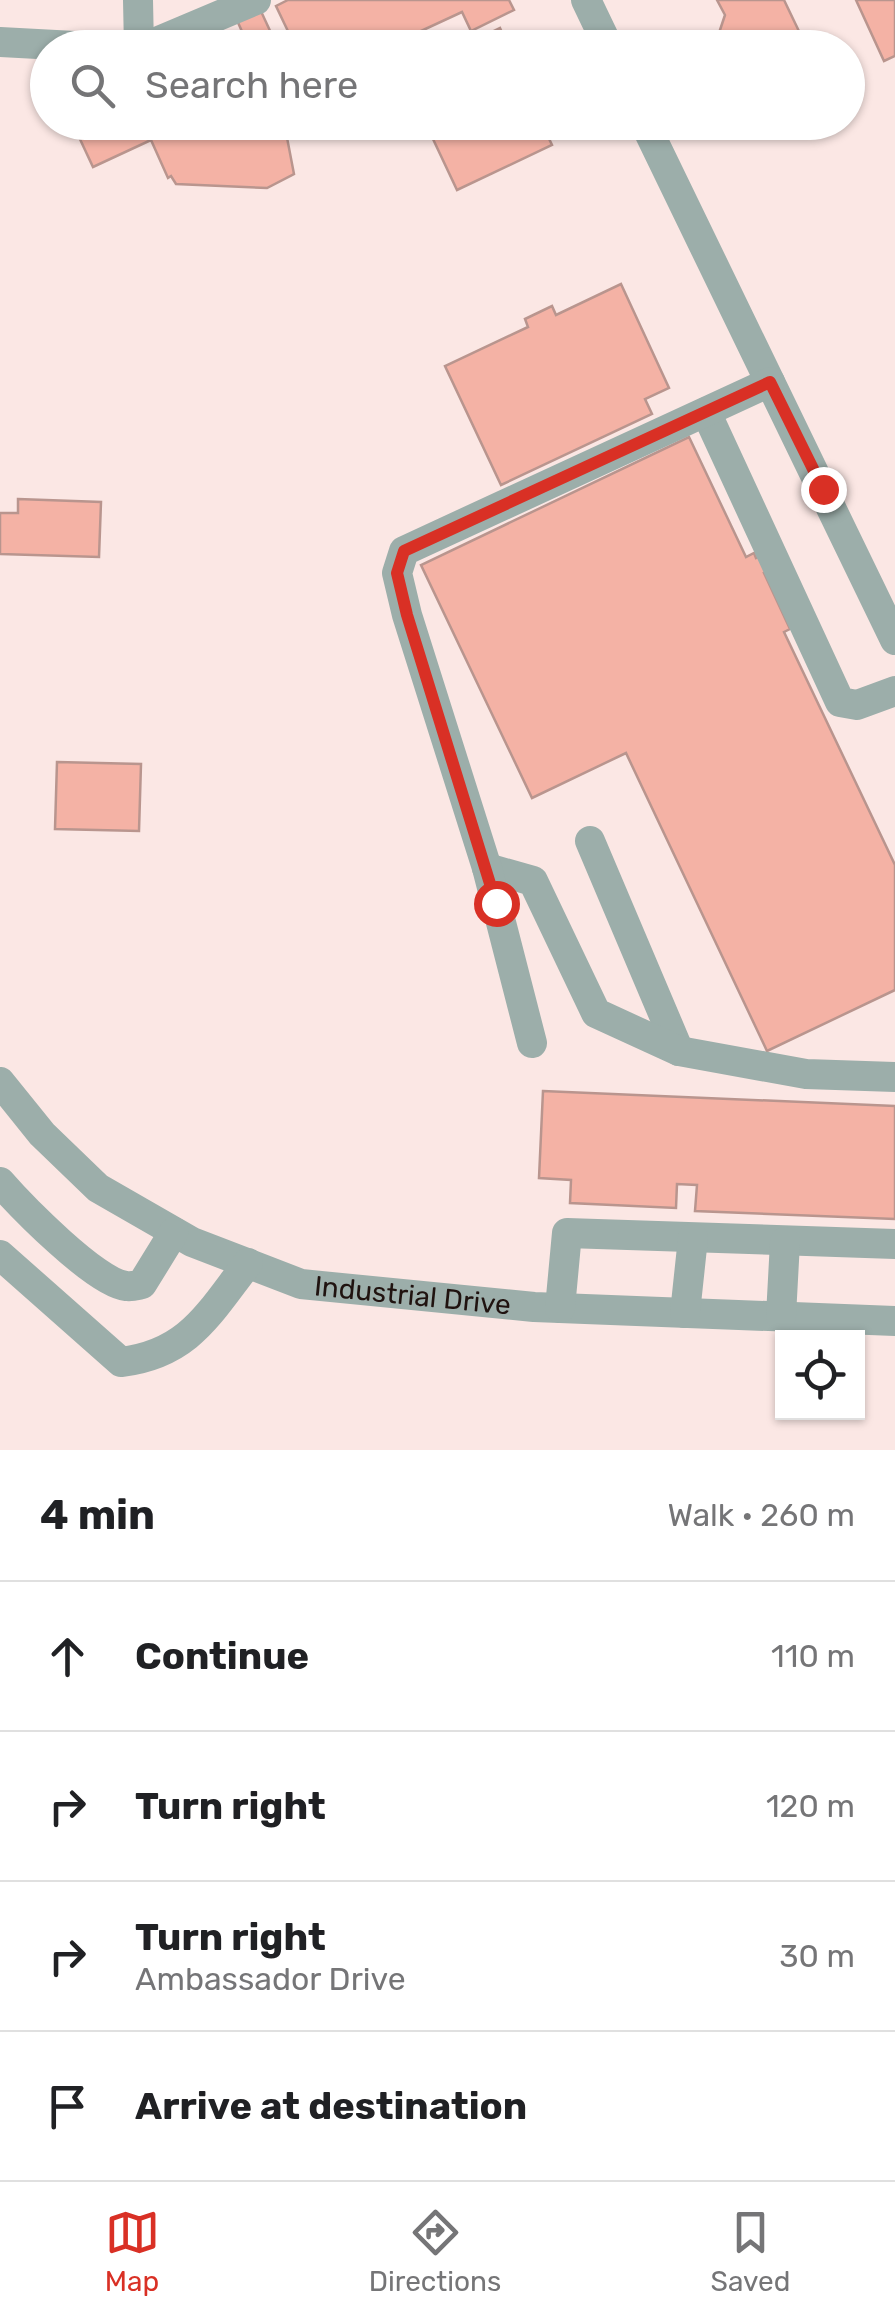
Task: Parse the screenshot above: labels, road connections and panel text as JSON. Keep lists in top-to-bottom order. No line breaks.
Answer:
{"streets":{"street":["Industrial Drive"]},"page":{"search":"Search here","heading":["4 min","Walk · 260 m"],"list":[["Continue","110 m"],["Turn right","120 m"],["Turn right","Ambassador Drive","30 m"],"Arrive at destination"],"nav":["Map","Directions","Saved"]}}
